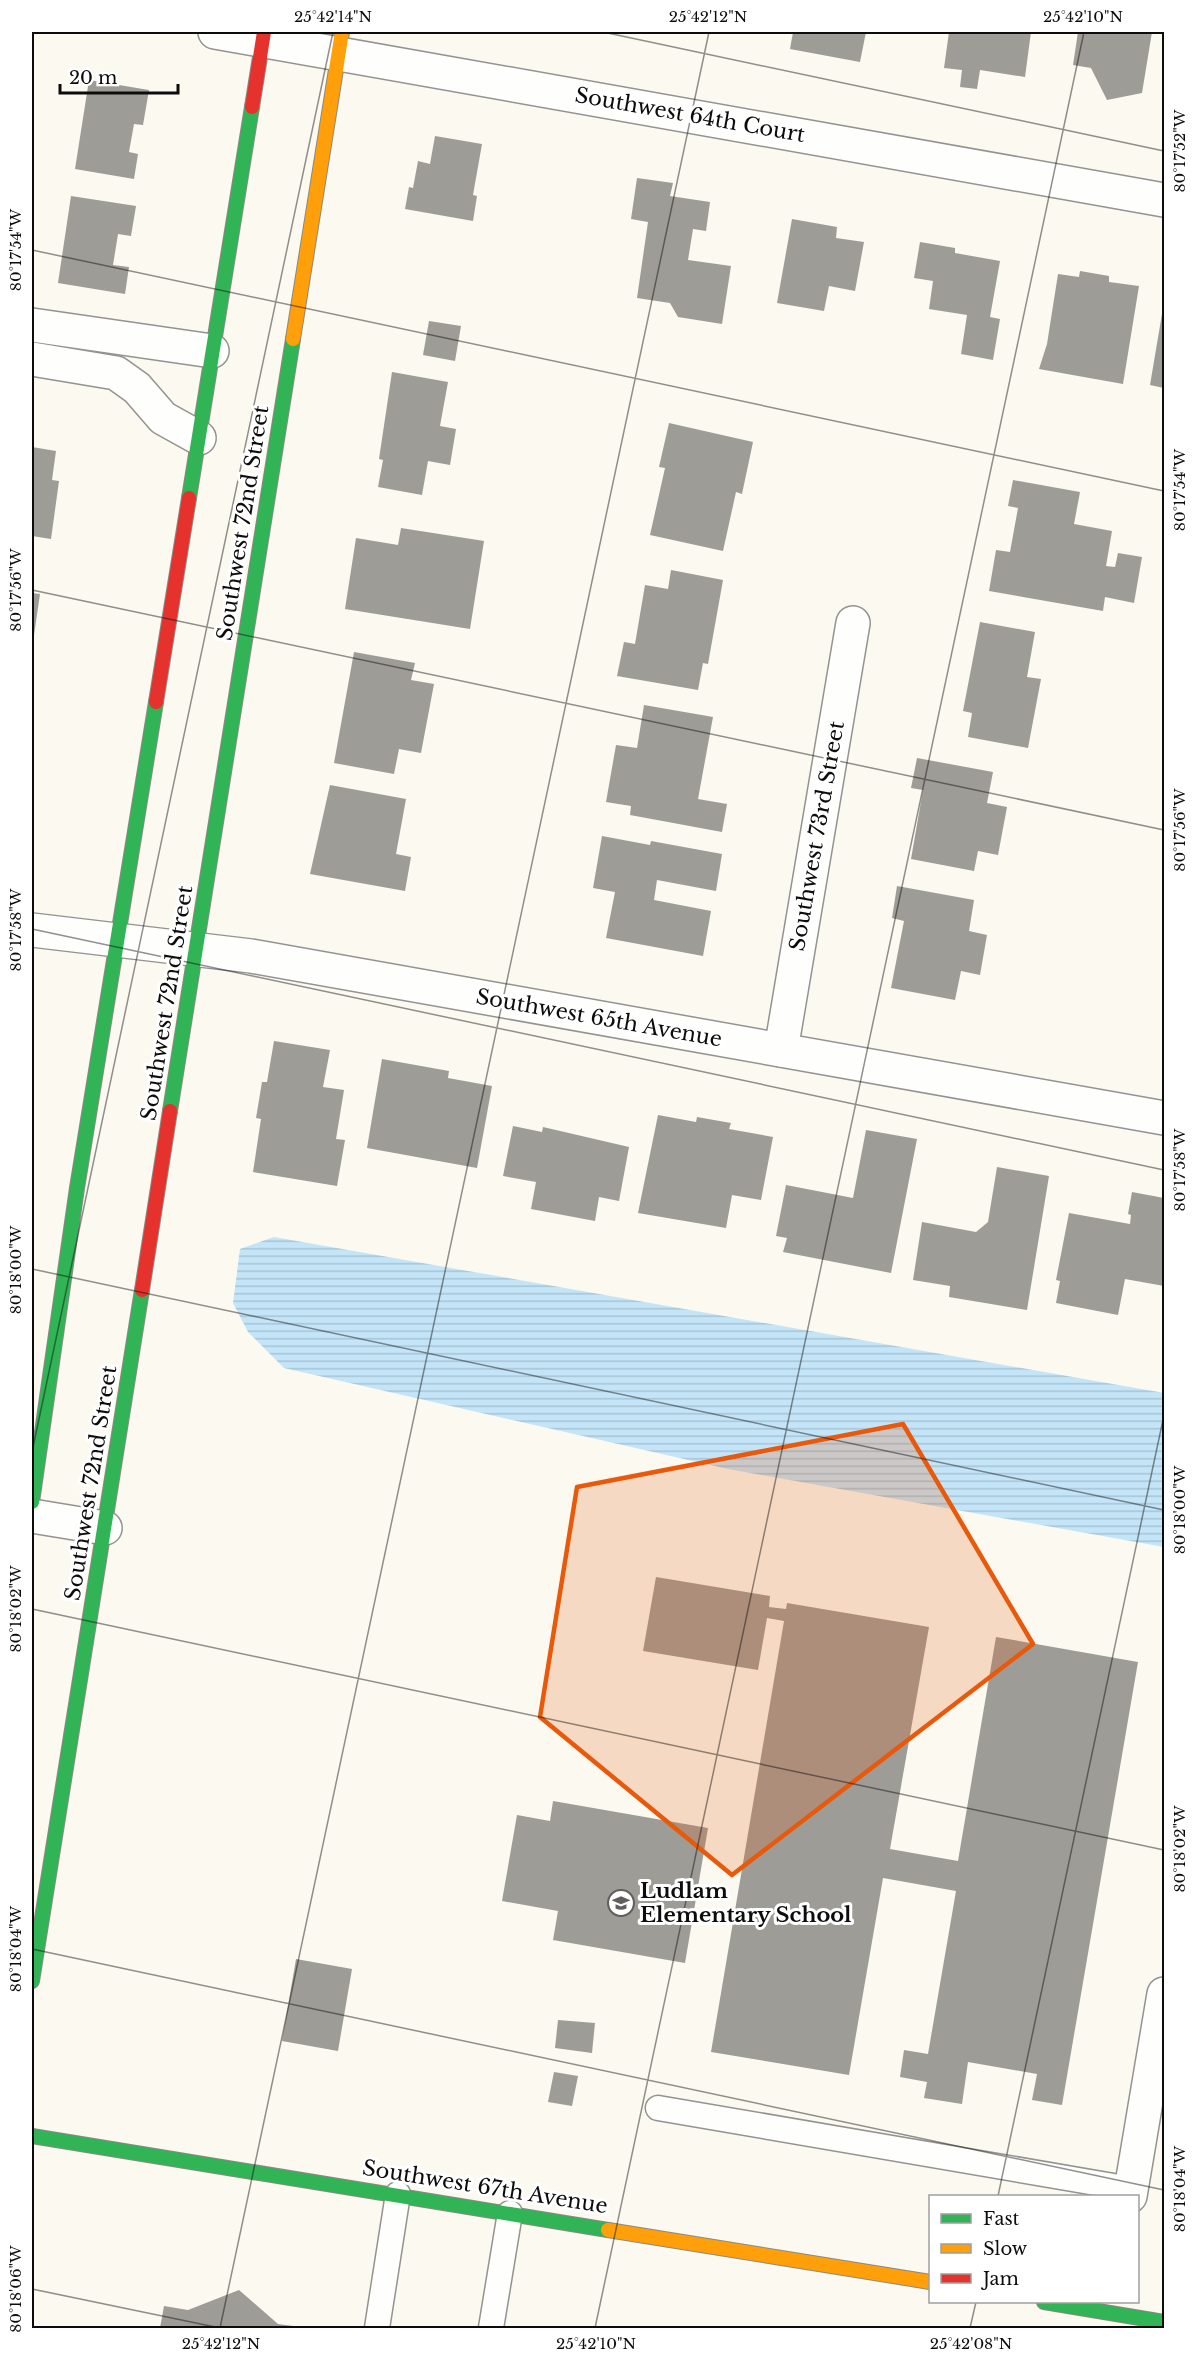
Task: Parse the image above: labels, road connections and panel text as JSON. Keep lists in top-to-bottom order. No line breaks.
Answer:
{"streets":{"main road":["Southwest 72nd Street","Southwest 67th Avenue"],"street":["Southwest 64th Court","Southwest 73rd Street","Southwest 65th Avenue"]},"crossings":[["Southwest 64th Court","Southwest 72nd Street"],["Southwest 72nd Street","Southwest 65th Avenue"],["Southwest 73rd Street","Southwest 65th Avenue"]],"places":{"school or university":["Ludlam Elementary School"]},"legend":["Fast","Slow","Jam"],"scale_bar":"20 m","coordinates":["25°42'14\"N","25°42'12\"N","25°42'10\"N","80°17'52\"W","80°17'54\"W","80°17'56\"W","80°17'58\"W","80°18'00\"W","80°18'02\"W","80°18'04\"W","80°18'06\"W","25°42'08\"N"]}
